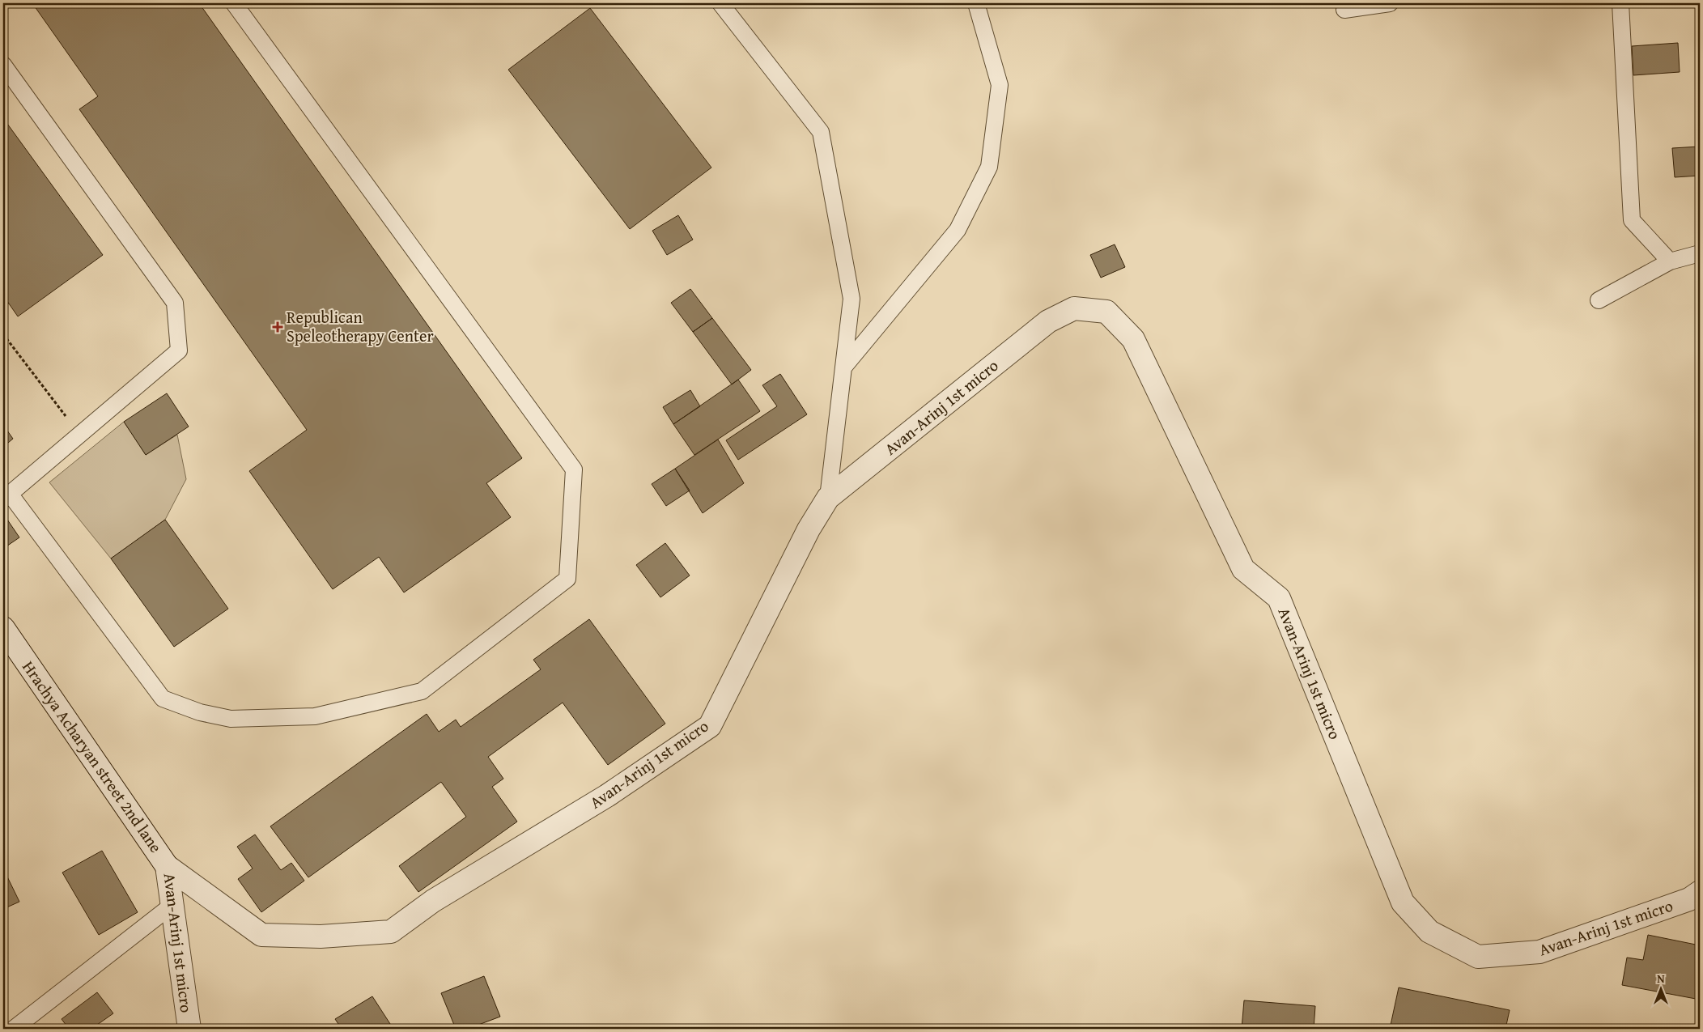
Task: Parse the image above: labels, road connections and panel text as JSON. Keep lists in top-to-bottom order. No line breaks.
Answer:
{"streets":{"street":["Avan-Arinj 1st micro","Hrachya Acharyan street 2nd lane"]},"crossings":[["Avan-Arinj 1st micro","Hrachya Acharyan street 2nd lane"]],"places":{"health":["Republican Speleotherapy Center"]},"north":"top"}
